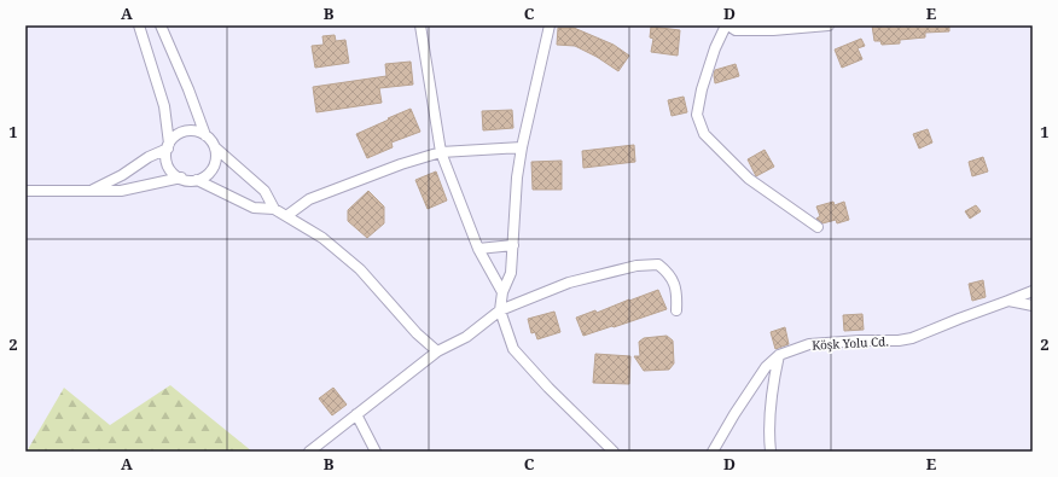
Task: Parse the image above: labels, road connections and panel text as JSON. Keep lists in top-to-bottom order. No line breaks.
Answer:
{"streets":{"street":["Köşk Yolu Cd."]},"grid":{"columns":["A","B","C","D","E"],"rows":["1","2"]}}
